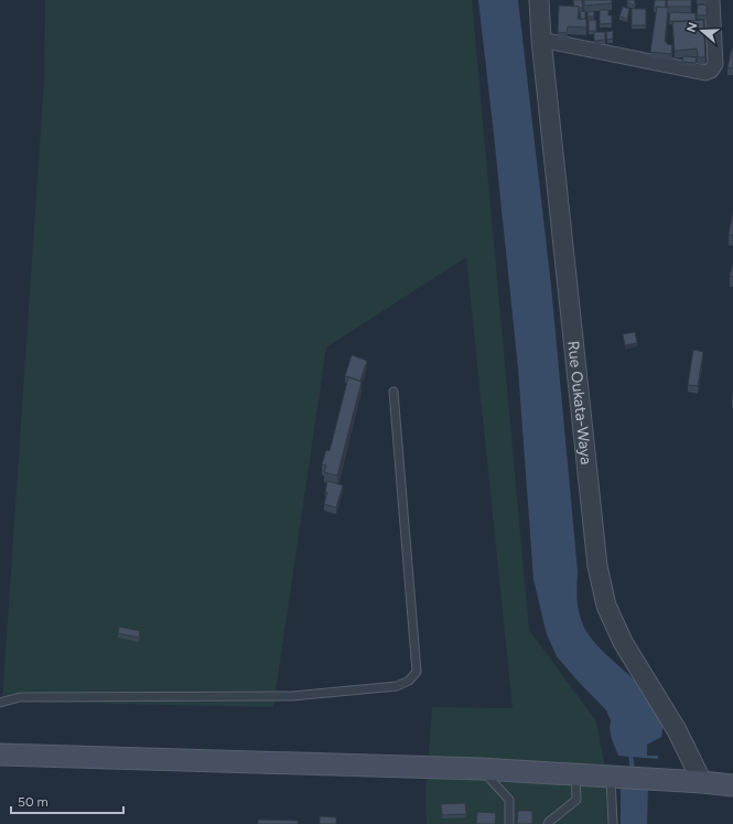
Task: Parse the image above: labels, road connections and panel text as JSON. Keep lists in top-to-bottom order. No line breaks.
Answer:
{"streets":{"street":["Rue Oukata-Waya"]},"scale_bar":"50 m","north":"left"}
